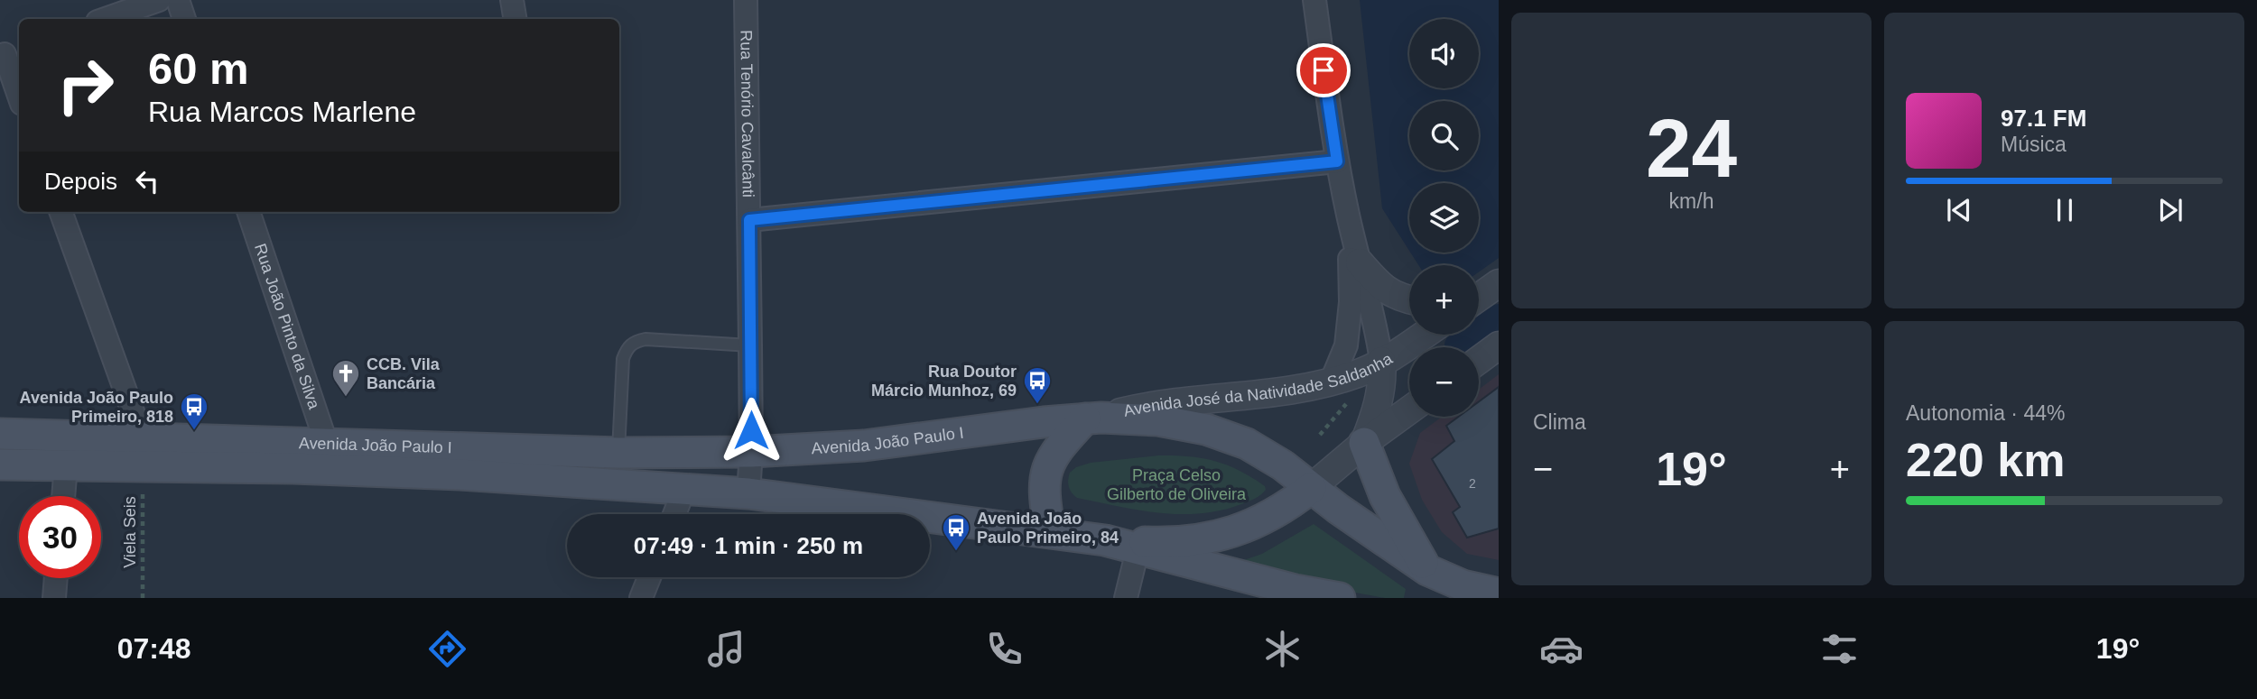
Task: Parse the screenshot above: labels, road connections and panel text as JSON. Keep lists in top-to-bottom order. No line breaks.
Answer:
{"streets":{"main road":["Avenida João Paulo I"],"street":["Rua Tenório Cavalcânti","Rua João Pinto da Silva","Avenida José da Natividade Saldanha"],"path":["Viela Seis"]},"crossings":[["Rua Tenório Cavalcânti","Avenida João Paulo I"],["Rua João Pinto da Silva","Avenida João Paulo I"],["Avenida José da Natividade Saldanha","Avenida João Paulo I"],["Avenida João Paulo I","Viela Seis"]],"parks":["Praça Celso Gilberto de Oliveira"],"places":{"church":["CCB. Vila Bancária"],"bus stop":["Rua Doutor Márcio Munhoz, 69","Avenida João Paulo Primeiro, 818","Avenida João Paulo Primeiro, 84"]},"house_numbers":["2"],"page":{"tile":[["24","km/h"],"Clima",["Autonomia · 44%","220 km"]],"map_buttons":["+","−"],"turn":["60 m","Rua Marcos Marlene"],"song":["97.1 FM","Música"],"then":"Depois","heat":["−","19°","+"],"limit":"30","trip":"07:49 · 1 min · 250 m","tabs":["07:48","19°"]}}
